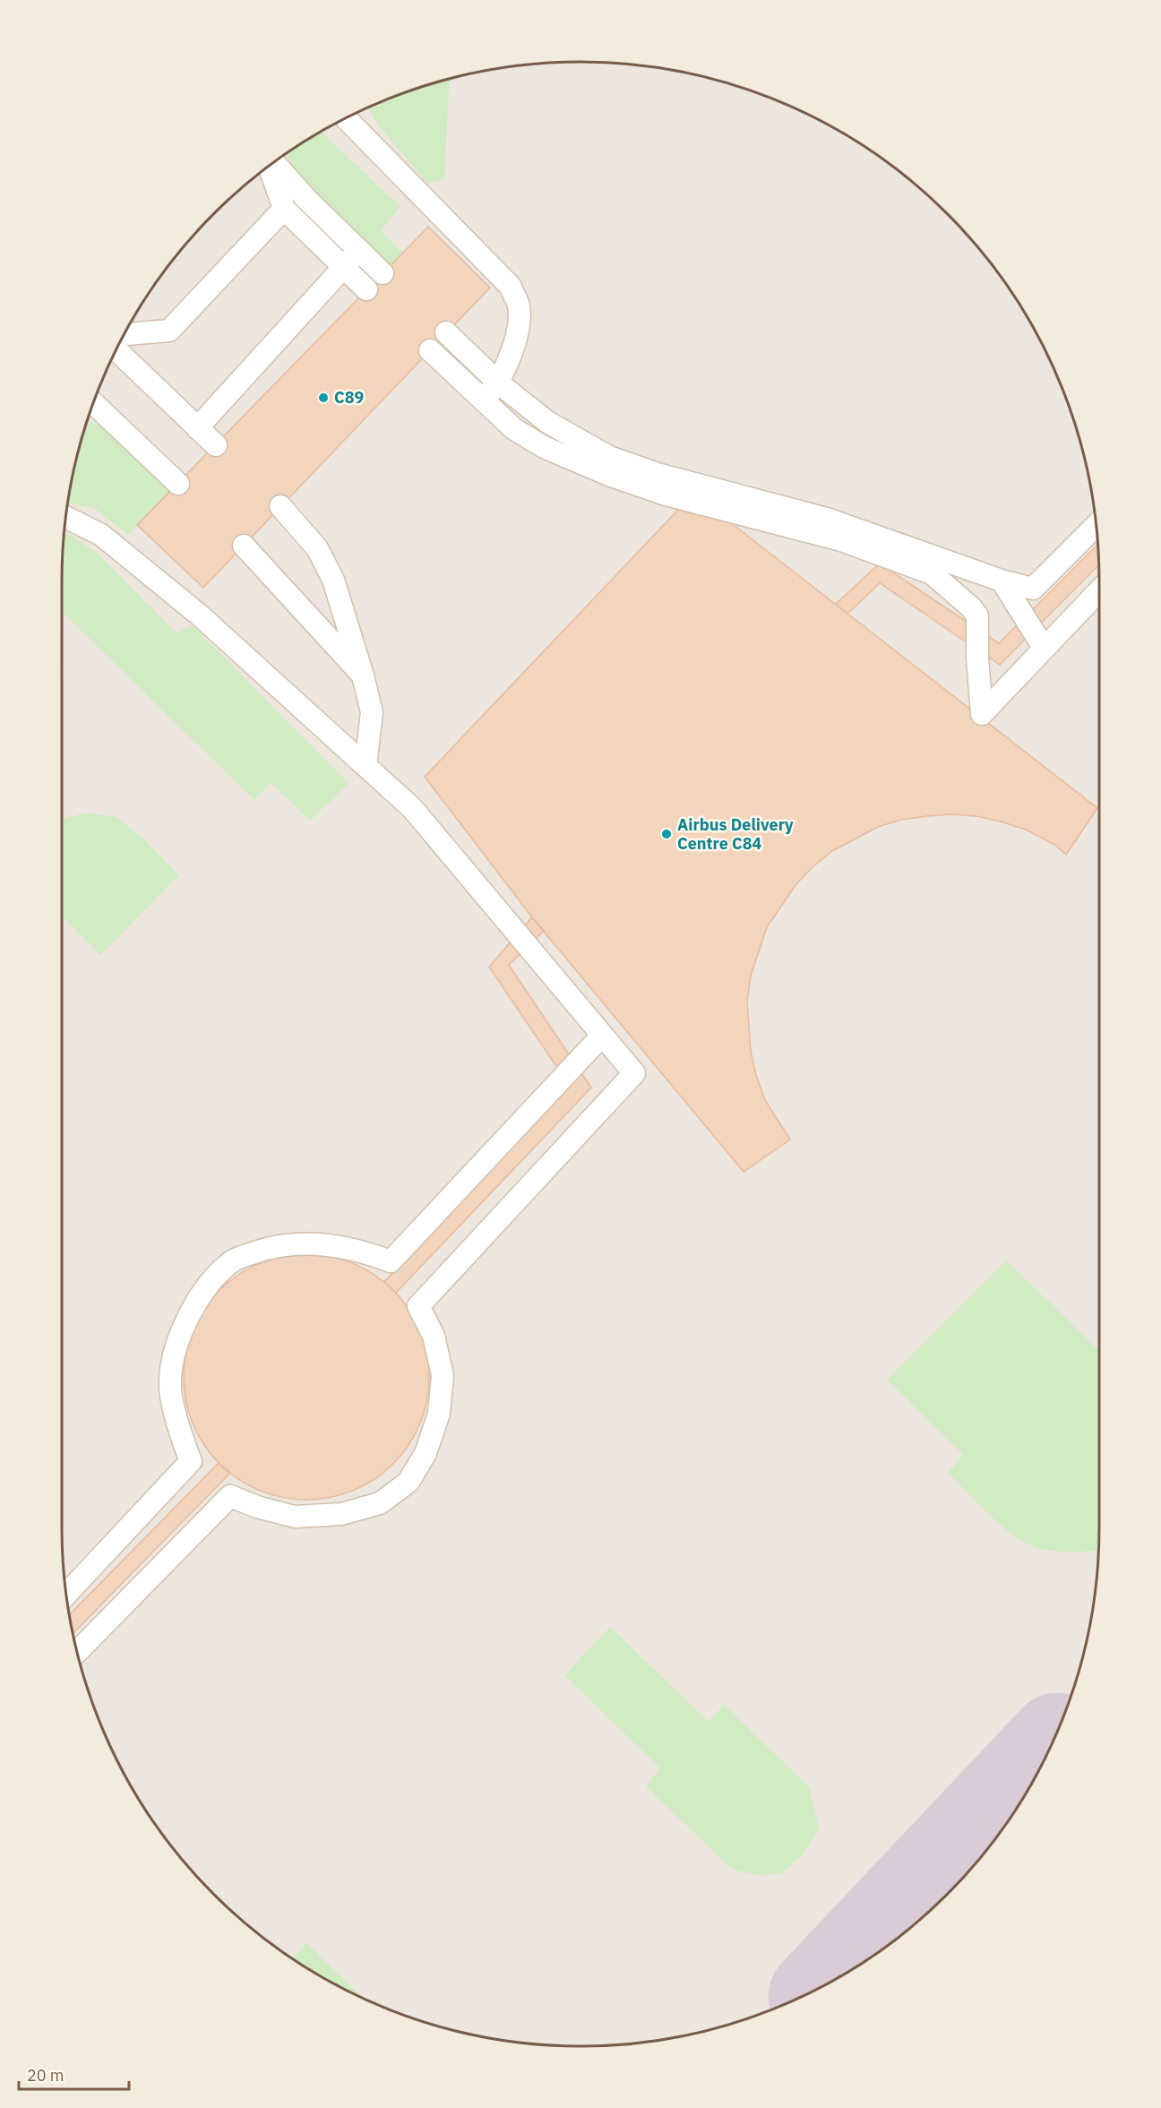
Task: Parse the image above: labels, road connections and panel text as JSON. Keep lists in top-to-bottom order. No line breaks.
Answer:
{"places":["C89","Airbus Delivery Centre C84"],"scale_bar":"20 m"}
